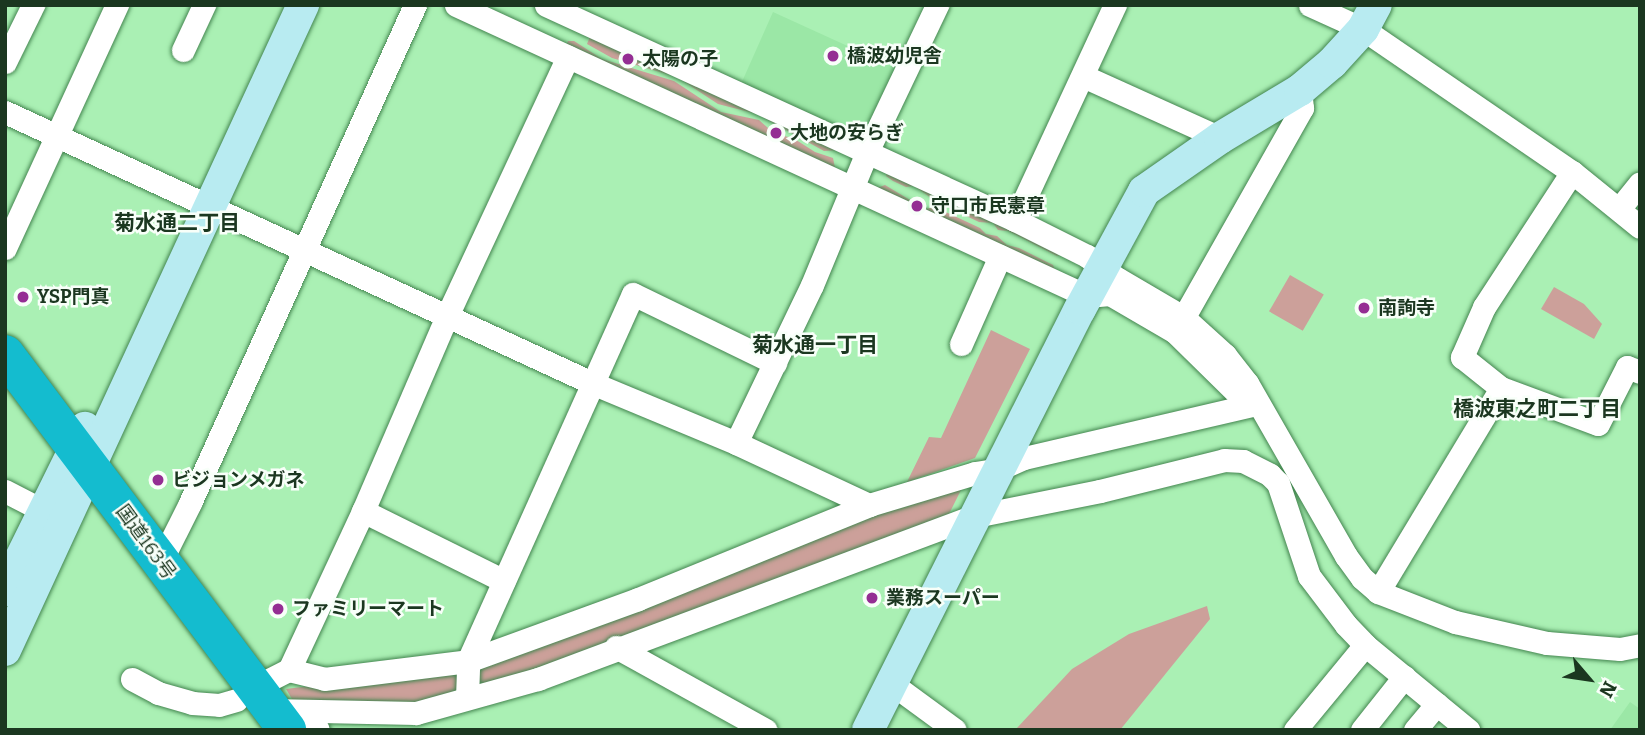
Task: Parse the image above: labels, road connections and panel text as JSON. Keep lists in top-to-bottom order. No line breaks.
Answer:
{"streets":{"highway":["国道163号"]},"districts":["菊水通二丁目","菊水通一丁目","橋波東之町二丁目"],"places":["橋波幼児舎","太陽の子","大地の安らぎ","守口市民憲章","YSP門真","南詢寺","ビジョンメガネ","業務スーパー","ファミリーマート"],"north":"bottom right"}
